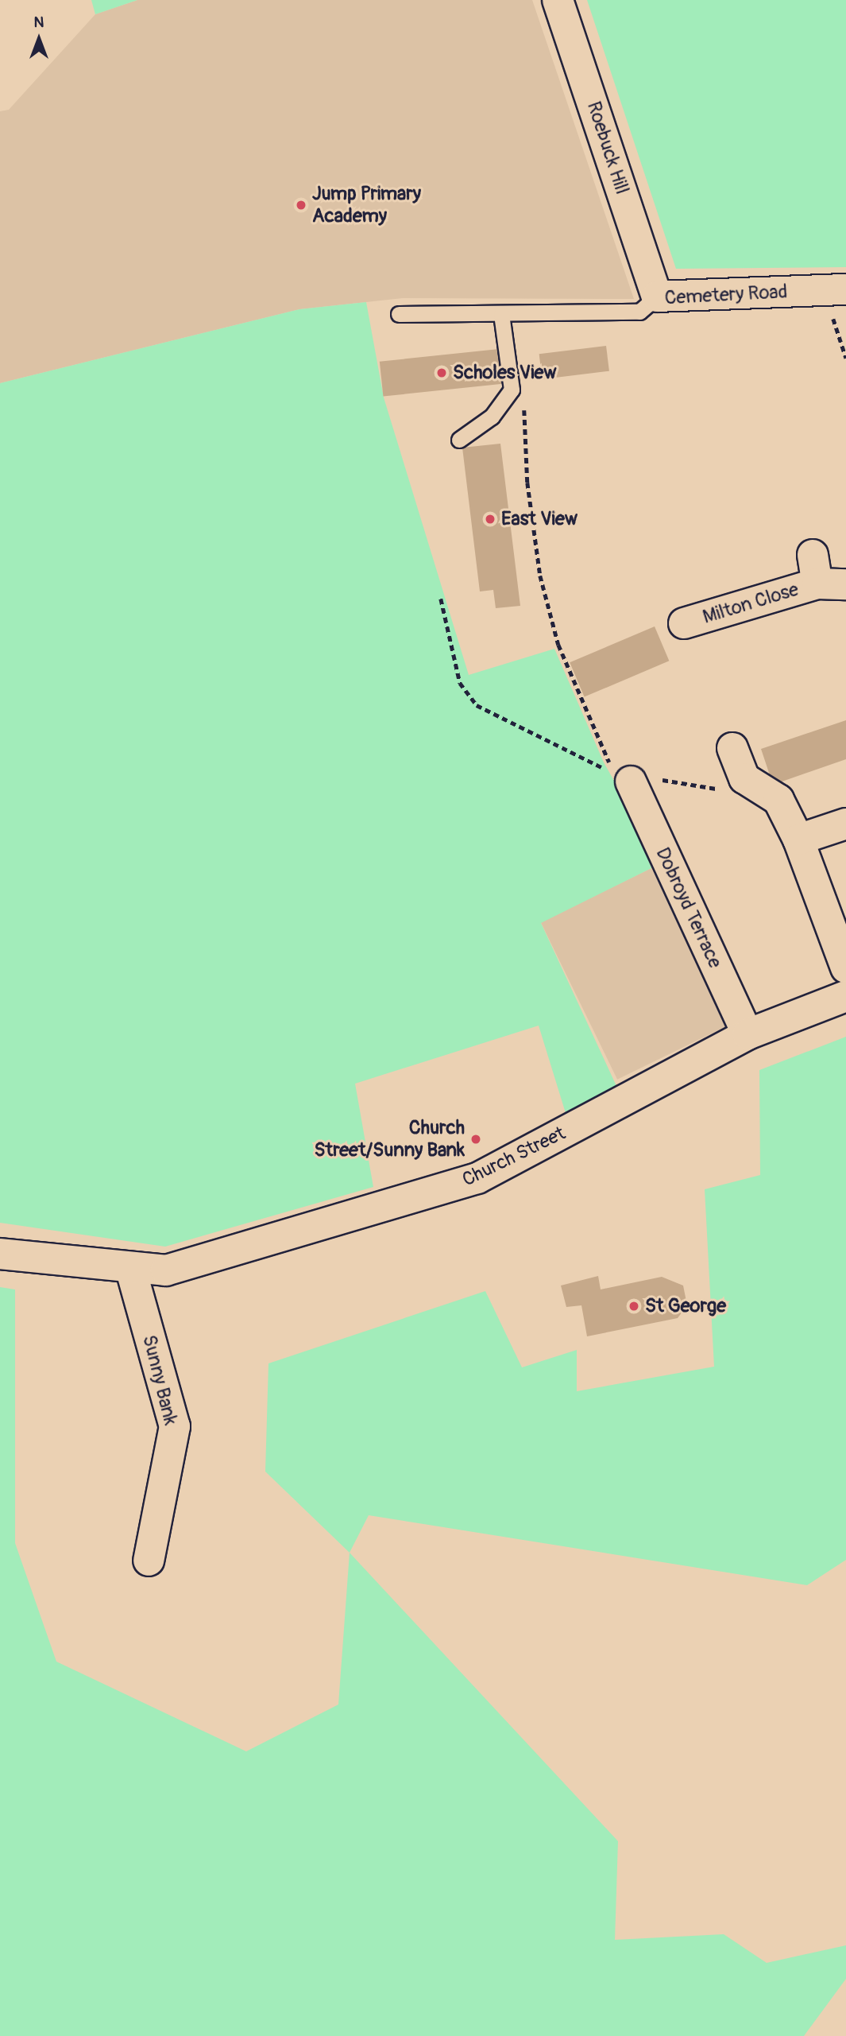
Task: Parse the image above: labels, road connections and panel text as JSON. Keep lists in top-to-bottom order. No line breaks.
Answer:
{"streets":{"street":["Roebuck Hill","Cemetery Road","Milton Close","Dobroyd Terrace","Church Street","Sunny Bank"]},"crossings":[["Roebuck Hill","Cemetery Road"],["Dobroyd Terrace","Church Street"],["Church Street","Sunny Bank"]],"places":["Jump Primary Academy","Scholes View","East View","Church Street/Sunny Bank","St George"],"north":"top"}
